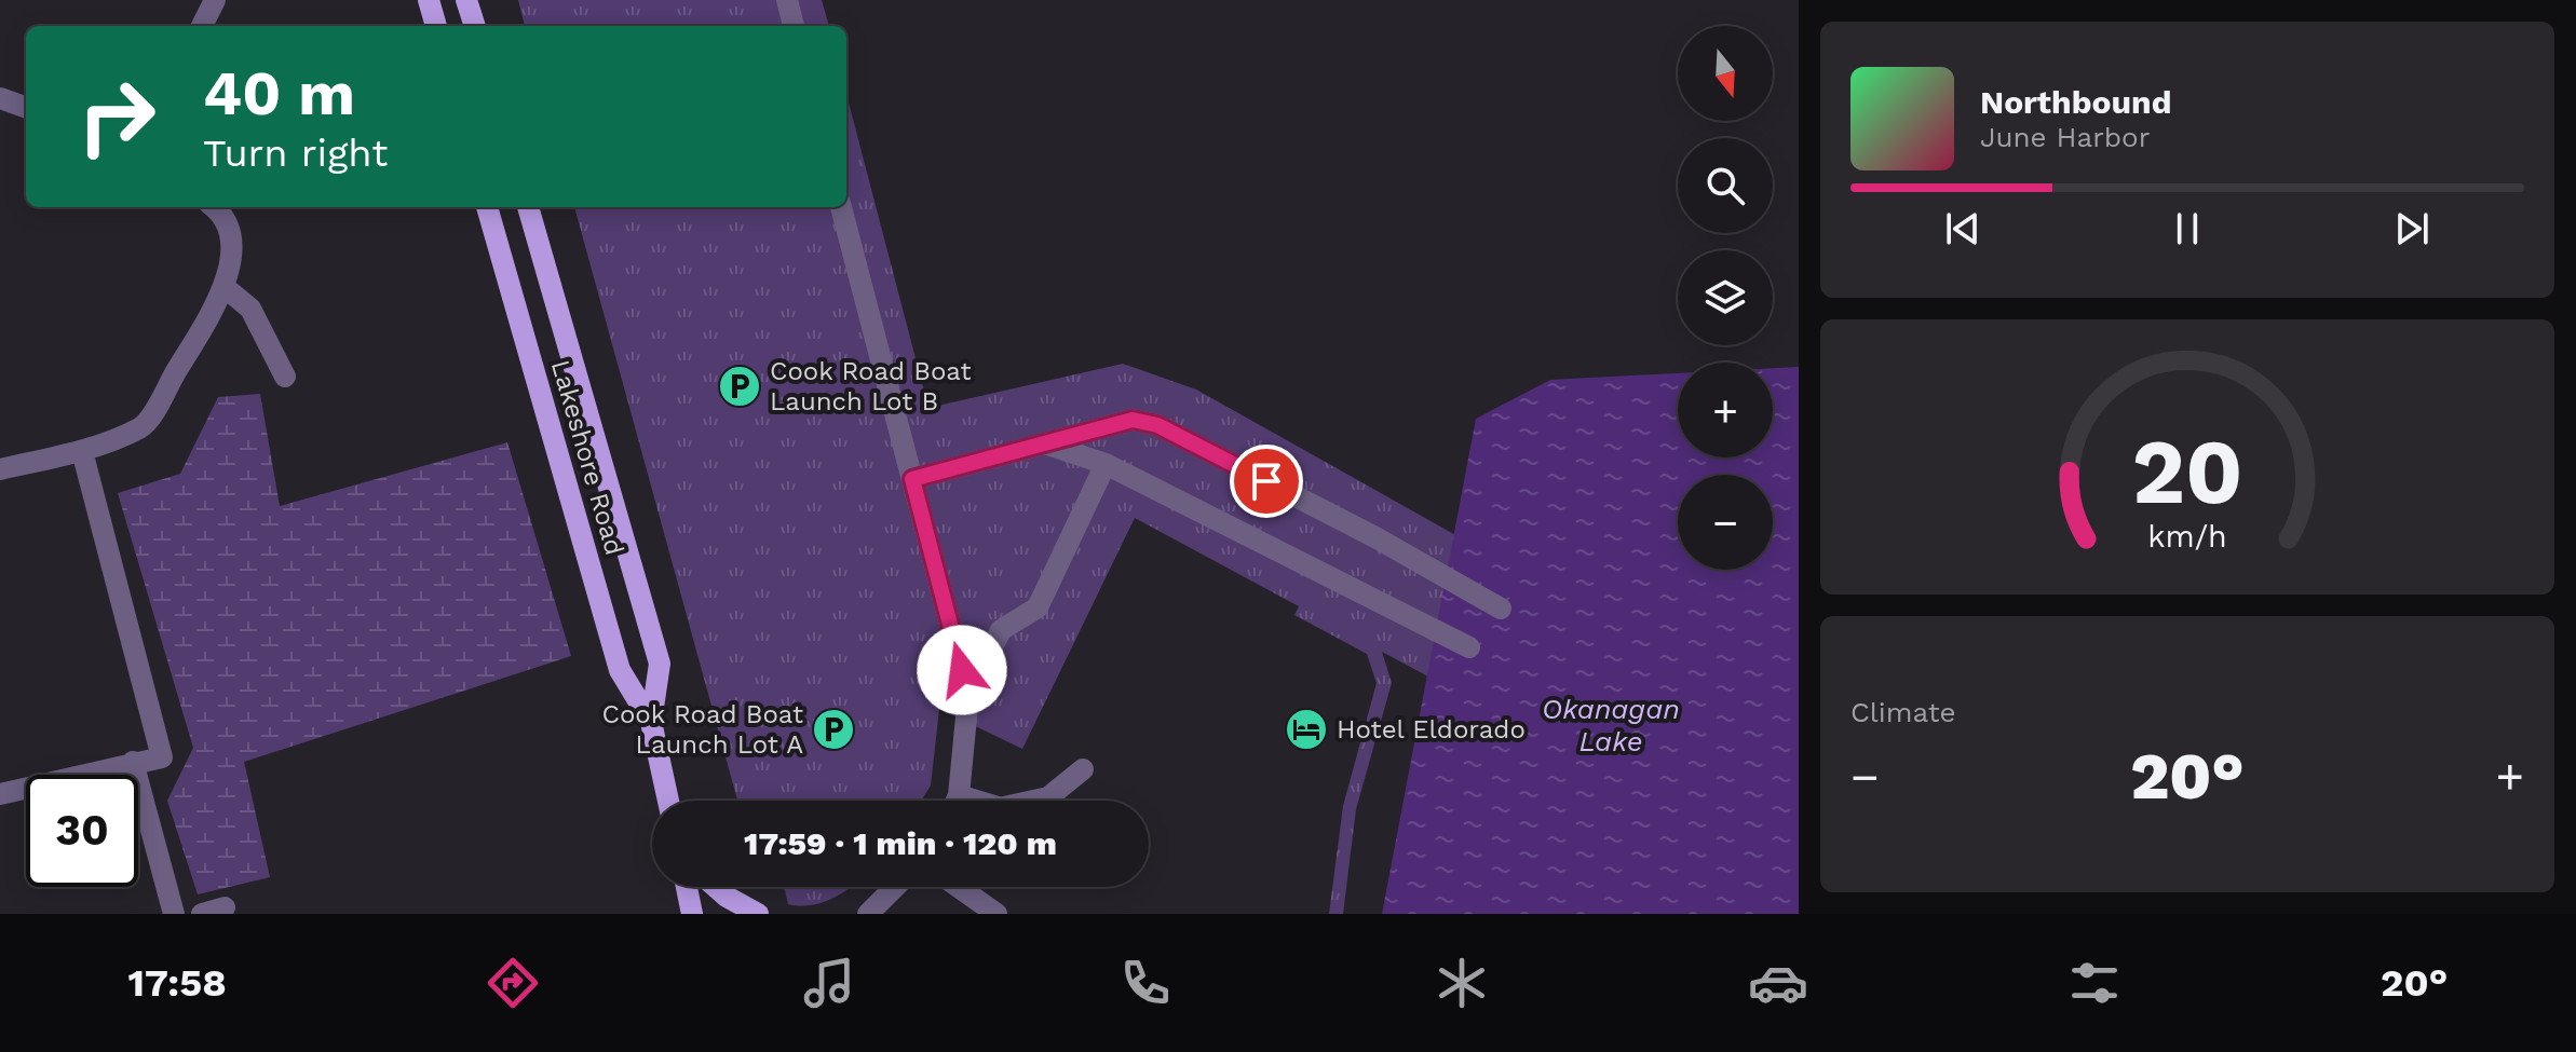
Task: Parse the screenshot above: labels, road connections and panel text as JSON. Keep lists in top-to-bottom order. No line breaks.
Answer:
{"streets":{"main road":["Lakeshore Road"]},"water":["Okanagan Lake"],"places":{"parking":["Cook Road Boat Launch Lot B","Cook Road Boat Launch Lot A"],"hotel":["Hotel Eldorado"]},"north":"bottom","page":{"map_buttons":["+","−"],"turn":["40 m","Turn right"],"song":["Northbound","June Harbor"],"tile":"Climate","heat":["−","20°","+"],"limit":"30","trip":"17:59 · 1 min · 120 m","tabs":["17:58","20°"],"gauge":["20","km/h"]}}
